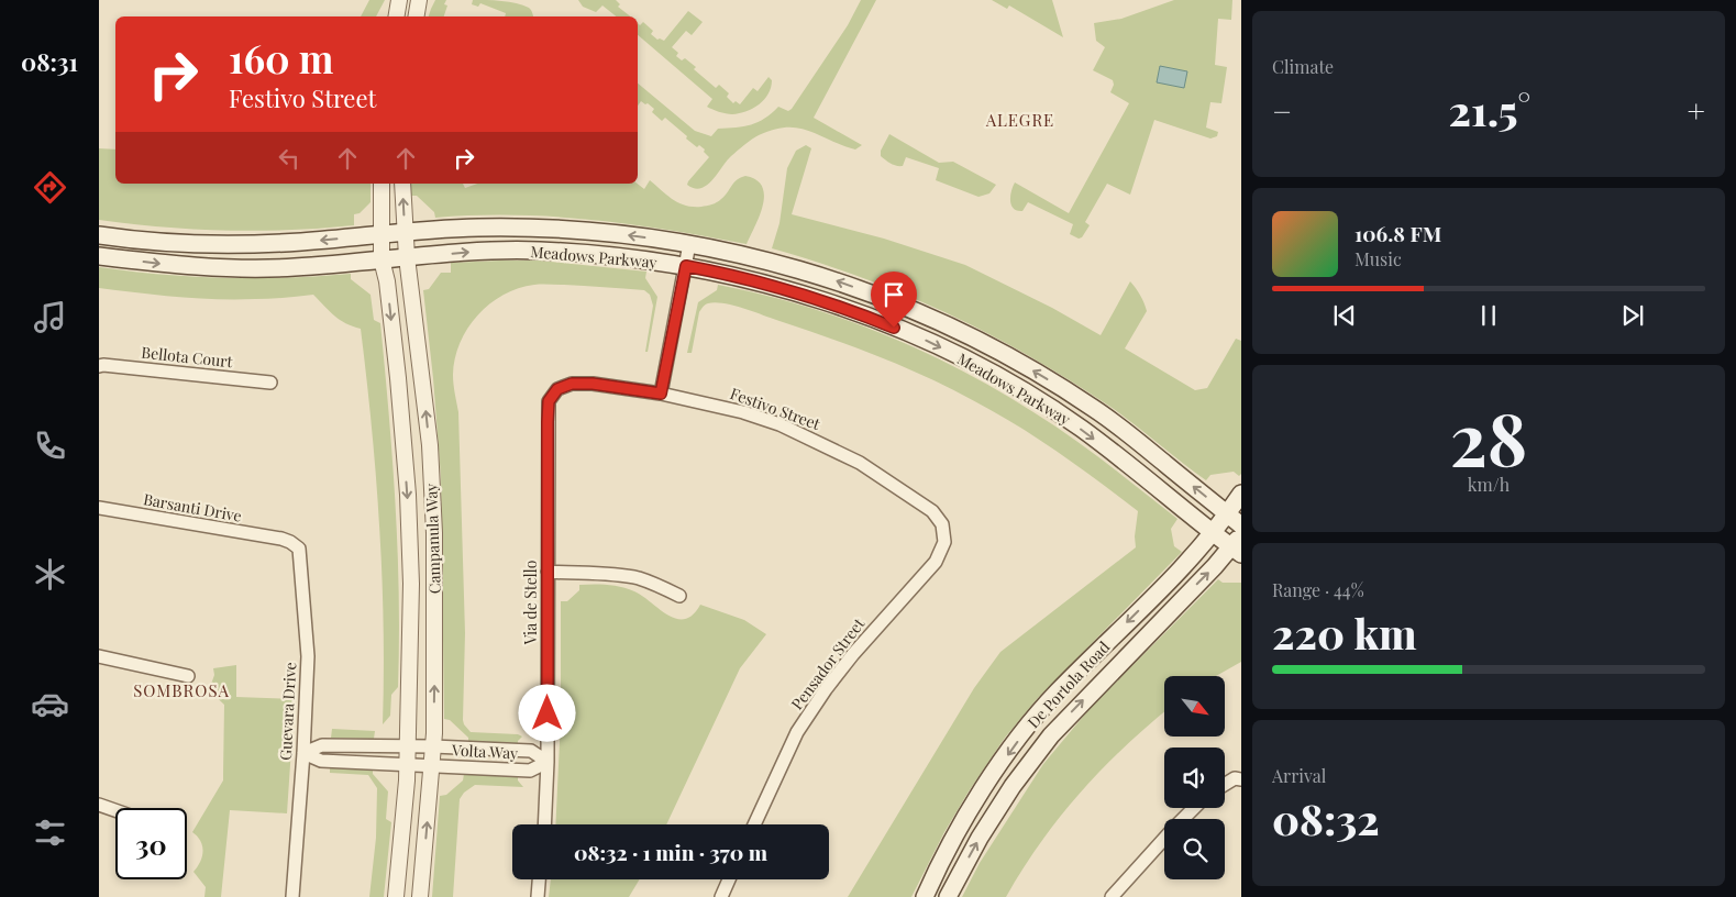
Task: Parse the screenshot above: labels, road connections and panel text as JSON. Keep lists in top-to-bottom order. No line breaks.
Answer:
{"streets":{"main road":["Meadows Parkway","De Portola Road"],"street":["Bellota Court","Festivo Street","Barsanti Drive","Campanula Way","Via de Stello","Pensador Street","Guevara Drive","Volta Way"]},"crossings":[["Meadows Parkway","Campanula Way"],["Meadows Parkway","De Portola Road"],["Festivo Street","Via de Stello"],["Festivo Street","Pensador Street"],["Barsanti Drive","Guevara Drive"],["Campanula Way","Volta Way"],["Via de Stello","Volta Way"],["Guevara Drive","Volta Way"]],"districts":["ALEGRE","SOMBROSA"],"north":"bottom right","page":{"tabs":"08:31","tile":["Climate",["28","km/h"],["Range · 44%","220 km"],["Arrival","08:32"]],"turn":["160 m","Festivo Street"],"heat":["−","21.5°","+"],"song":["106.8 FM","Music"],"limit":"30","trip":"08:32 · 1 min · 370 m"}}
